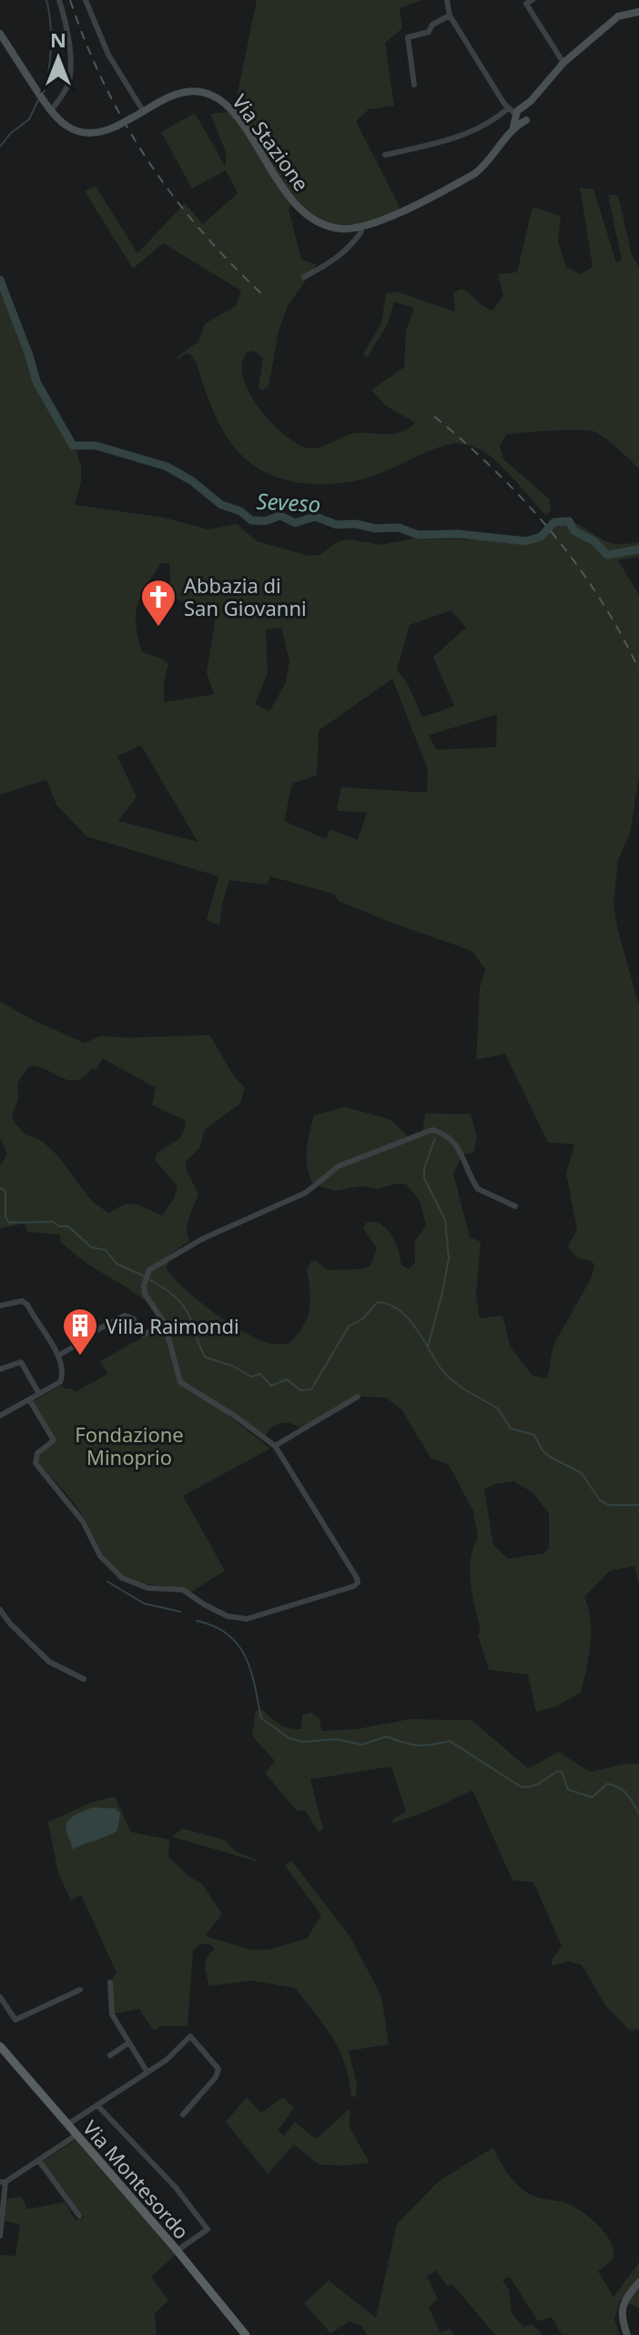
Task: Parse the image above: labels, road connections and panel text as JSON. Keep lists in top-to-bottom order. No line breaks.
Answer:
{"streets":{"main road":["Via Stazione","Via Montesordo"]},"water":["Seveso"],"parks":["Fondazione Minoprio"],"places":{"church":["Abbazia di San Giovanni"],"building":["Villa Raimondi"]},"north":"top"}
